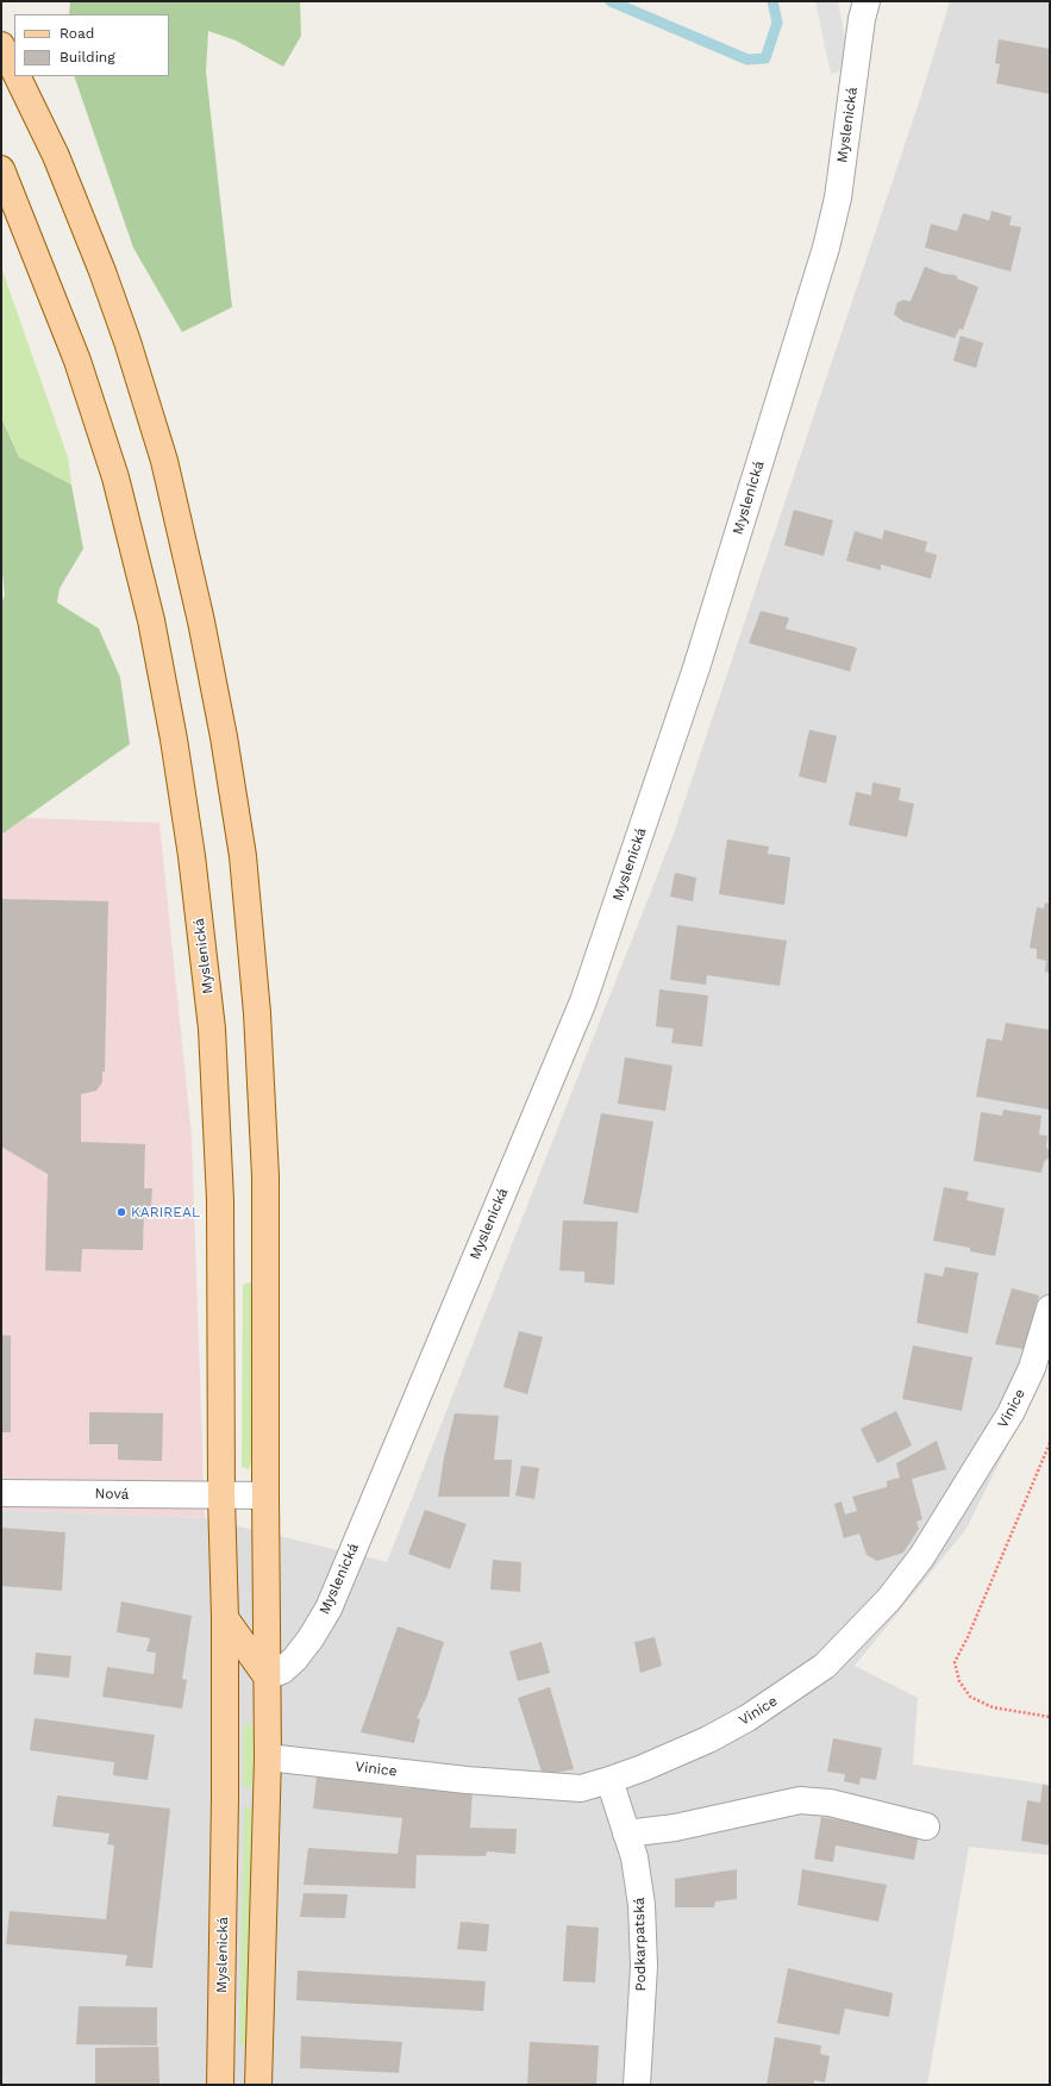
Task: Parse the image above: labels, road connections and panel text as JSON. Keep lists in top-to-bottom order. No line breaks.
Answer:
{"streets":{"main road":["Myslenická"],"street":["Vinice","Nová","Podkarpatská"]},"crossings":[["Myslenická","Nová"],["Vinice","Podkarpatská"]],"places":["KARIREAL"],"legend":["Road","Building"]}
